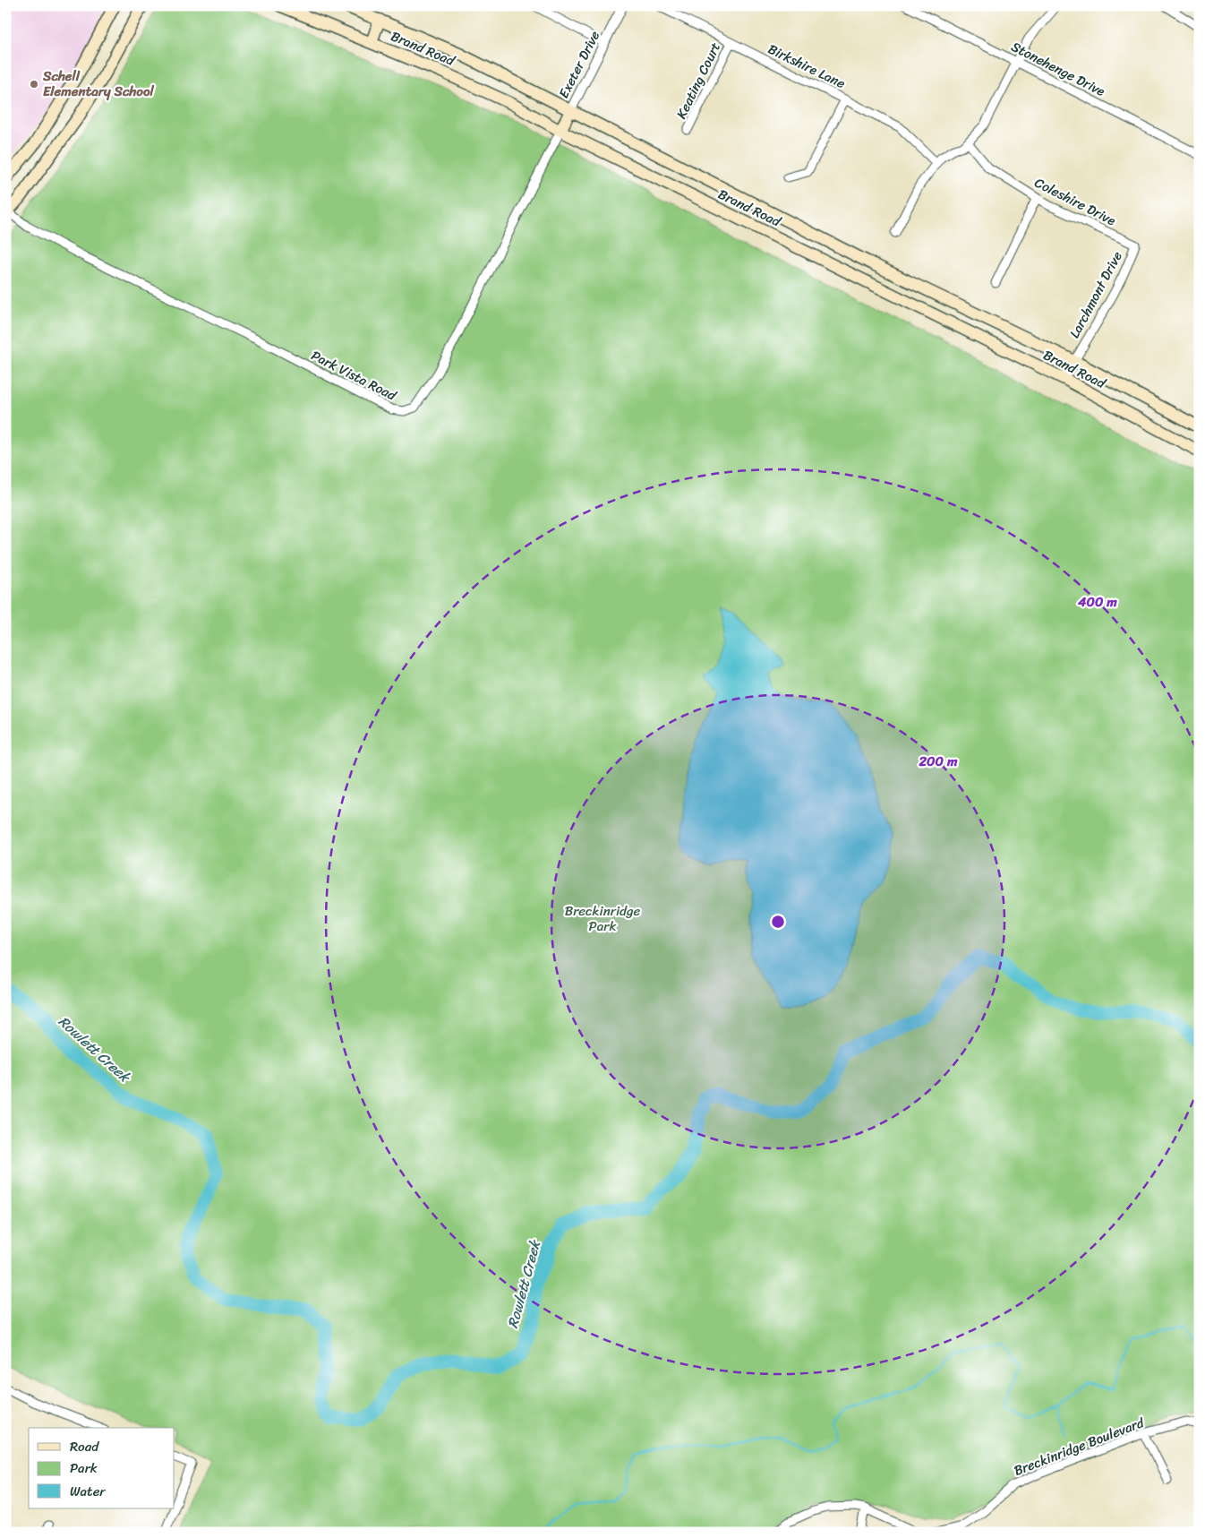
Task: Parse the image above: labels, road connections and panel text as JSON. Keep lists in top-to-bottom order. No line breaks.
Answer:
{"streets":{"main road":["Brand Road"],"street":["Exeter Drive","Birkshire Lane","Stonehenge Drive","Keating Court","Coleshire Drive","Larchmont Drive","Park Vista Road","Breckinridge Boulevard"]},"crossings":[["Brand Road","Exeter Drive"],["Brand Road","Larchmont Drive"],["Brand Road","Park Vista Road"],["Birkshire Lane","Keating Court"],["Coleshire Drive","Larchmont Drive"]],"water":["Rowlett Creek"],"parks":["Breckinridge Park"],"places":["Schell Elementary School"],"legend":["Road","Park","Water"],"rings":["400 m","200 m"]}
